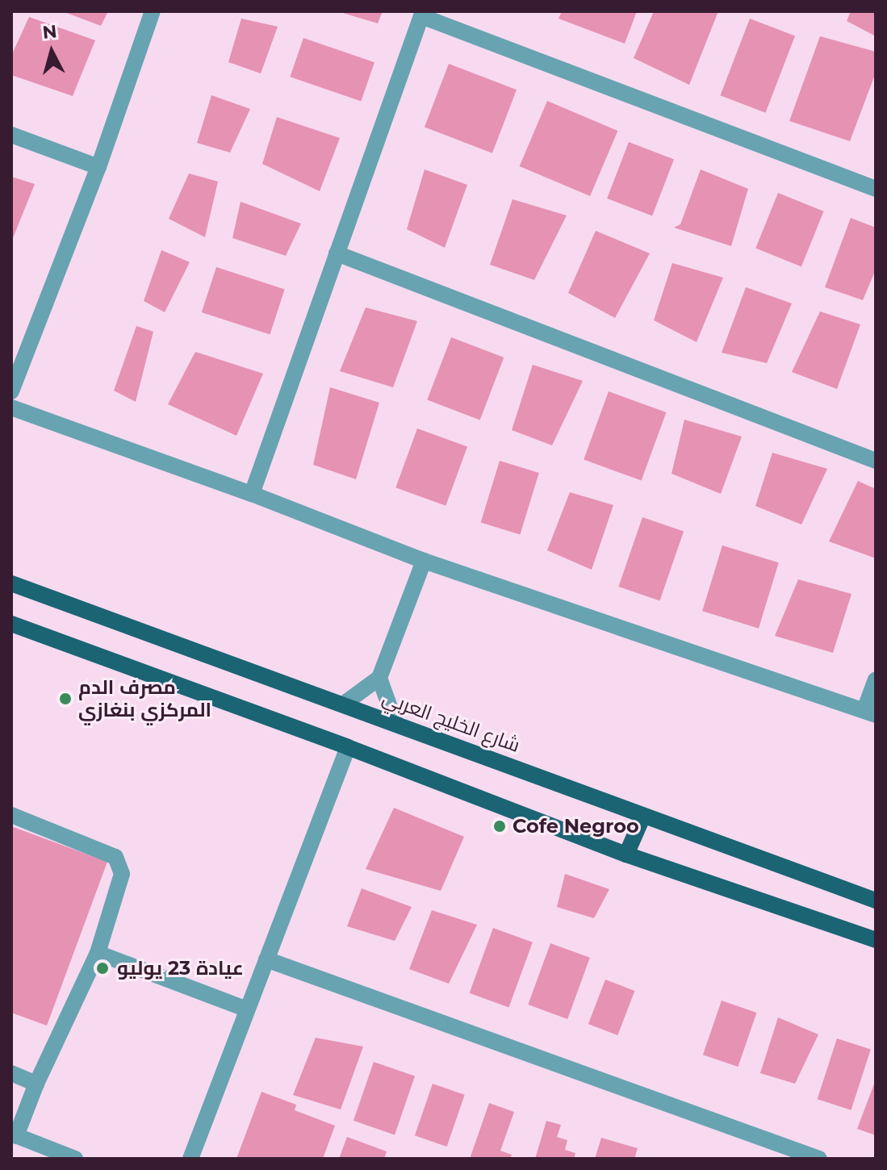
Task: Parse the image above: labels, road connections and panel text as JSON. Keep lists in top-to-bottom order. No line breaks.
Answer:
{"streets":{"main road":["شارع الخليج العربي"]},"places":["مصرف الدم المركزي بنغازي","Cofe Negroo","عيادة 23 يوليو"],"north":"top"}
